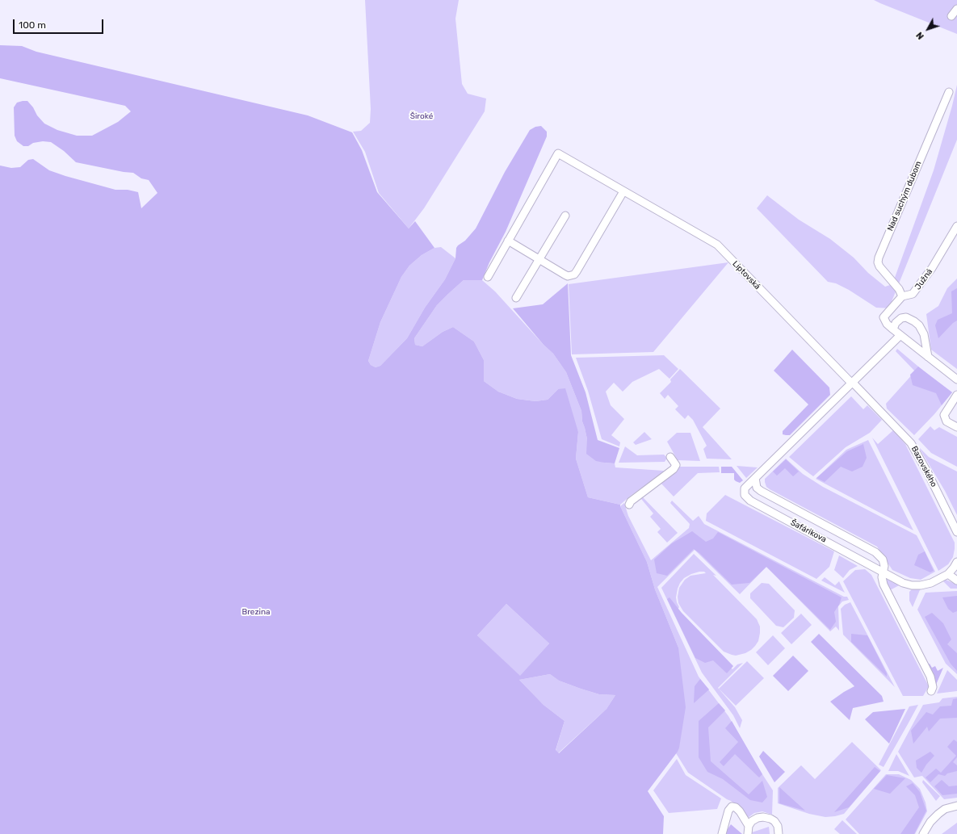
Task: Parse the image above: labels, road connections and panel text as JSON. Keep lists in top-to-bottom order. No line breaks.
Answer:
{"streets":{"street":["Nad suchým dubom","Liptovská","Južná","Bazovského","Šafárikova"]},"crossings":[["Nad suchým dubom","Južná"],["Liptovská","Bazovského"]],"parks":["Široké","Brezina"],"scale_bar":"100 m","north":"bottom left"}
